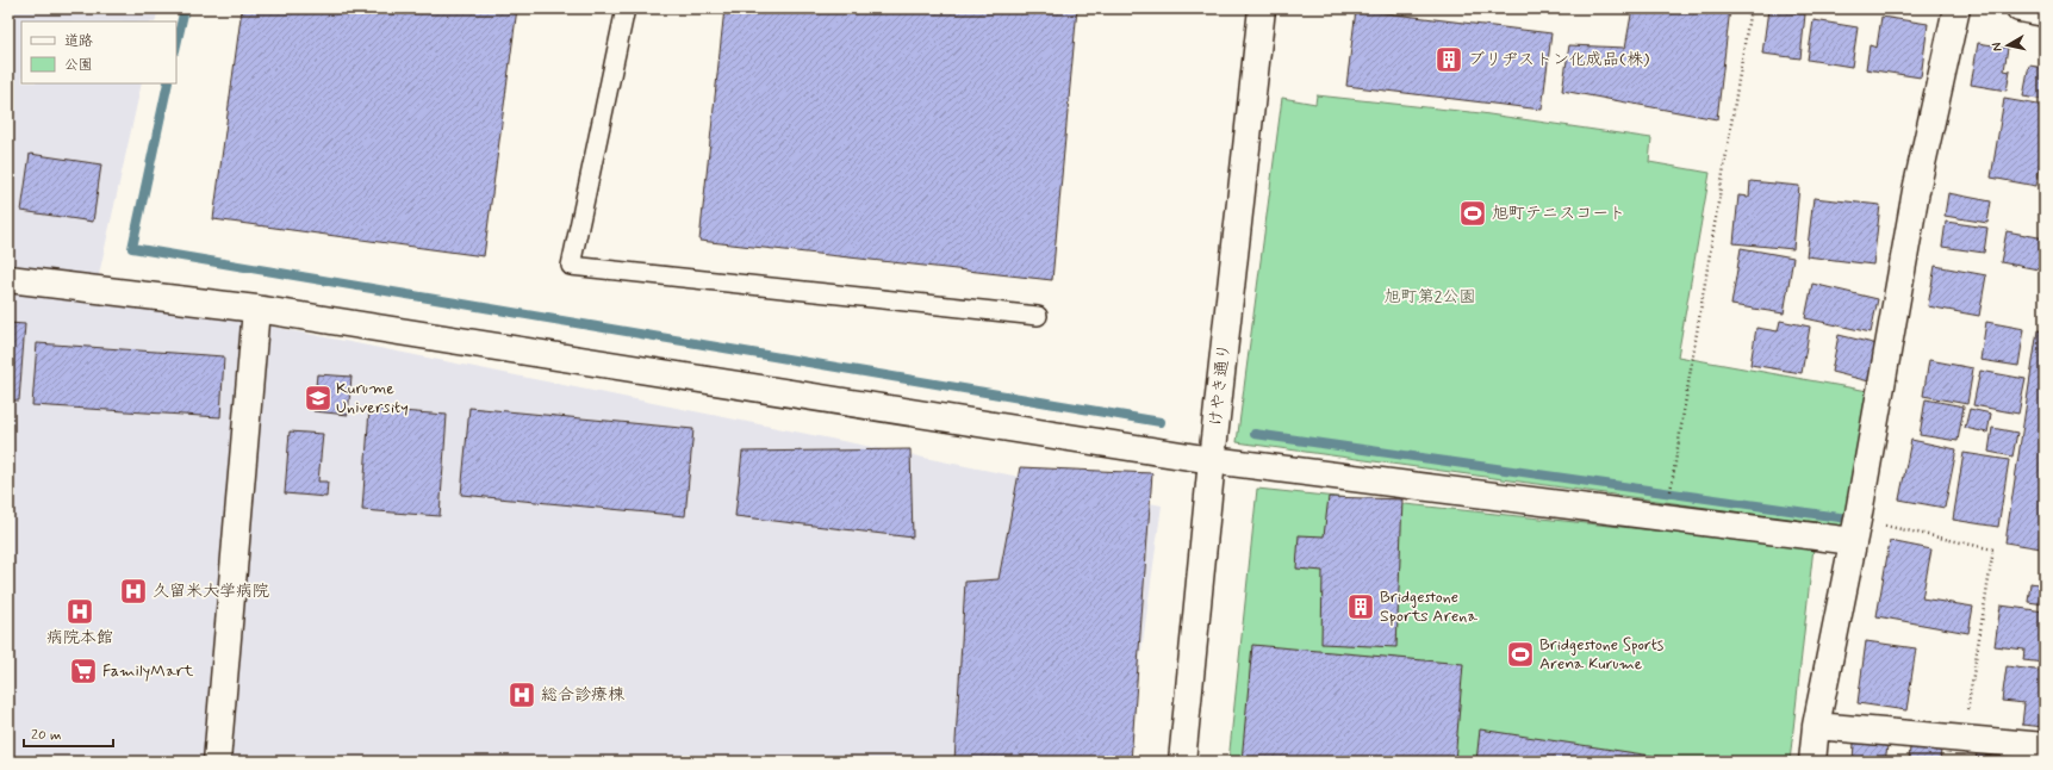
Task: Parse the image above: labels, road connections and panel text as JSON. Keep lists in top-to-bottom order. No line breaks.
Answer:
{"streets":{"street":["けやき通り"]},"parks":["旭町第2公園"],"places":{"building":["ブリヂストン化成品(株)","Bridgestone Sports Arena"],"sports":["旭町テニスコート","Bridgestone Sports Arena Kurume"],"school or university":["Kurume University"],"hospital":["久留米大学病院","病院本館","総合診療棟"],"supermarket":["FamilyMart"]},"legend":["道路","公園"],"scale_bar":"20 m","north":"left"}
